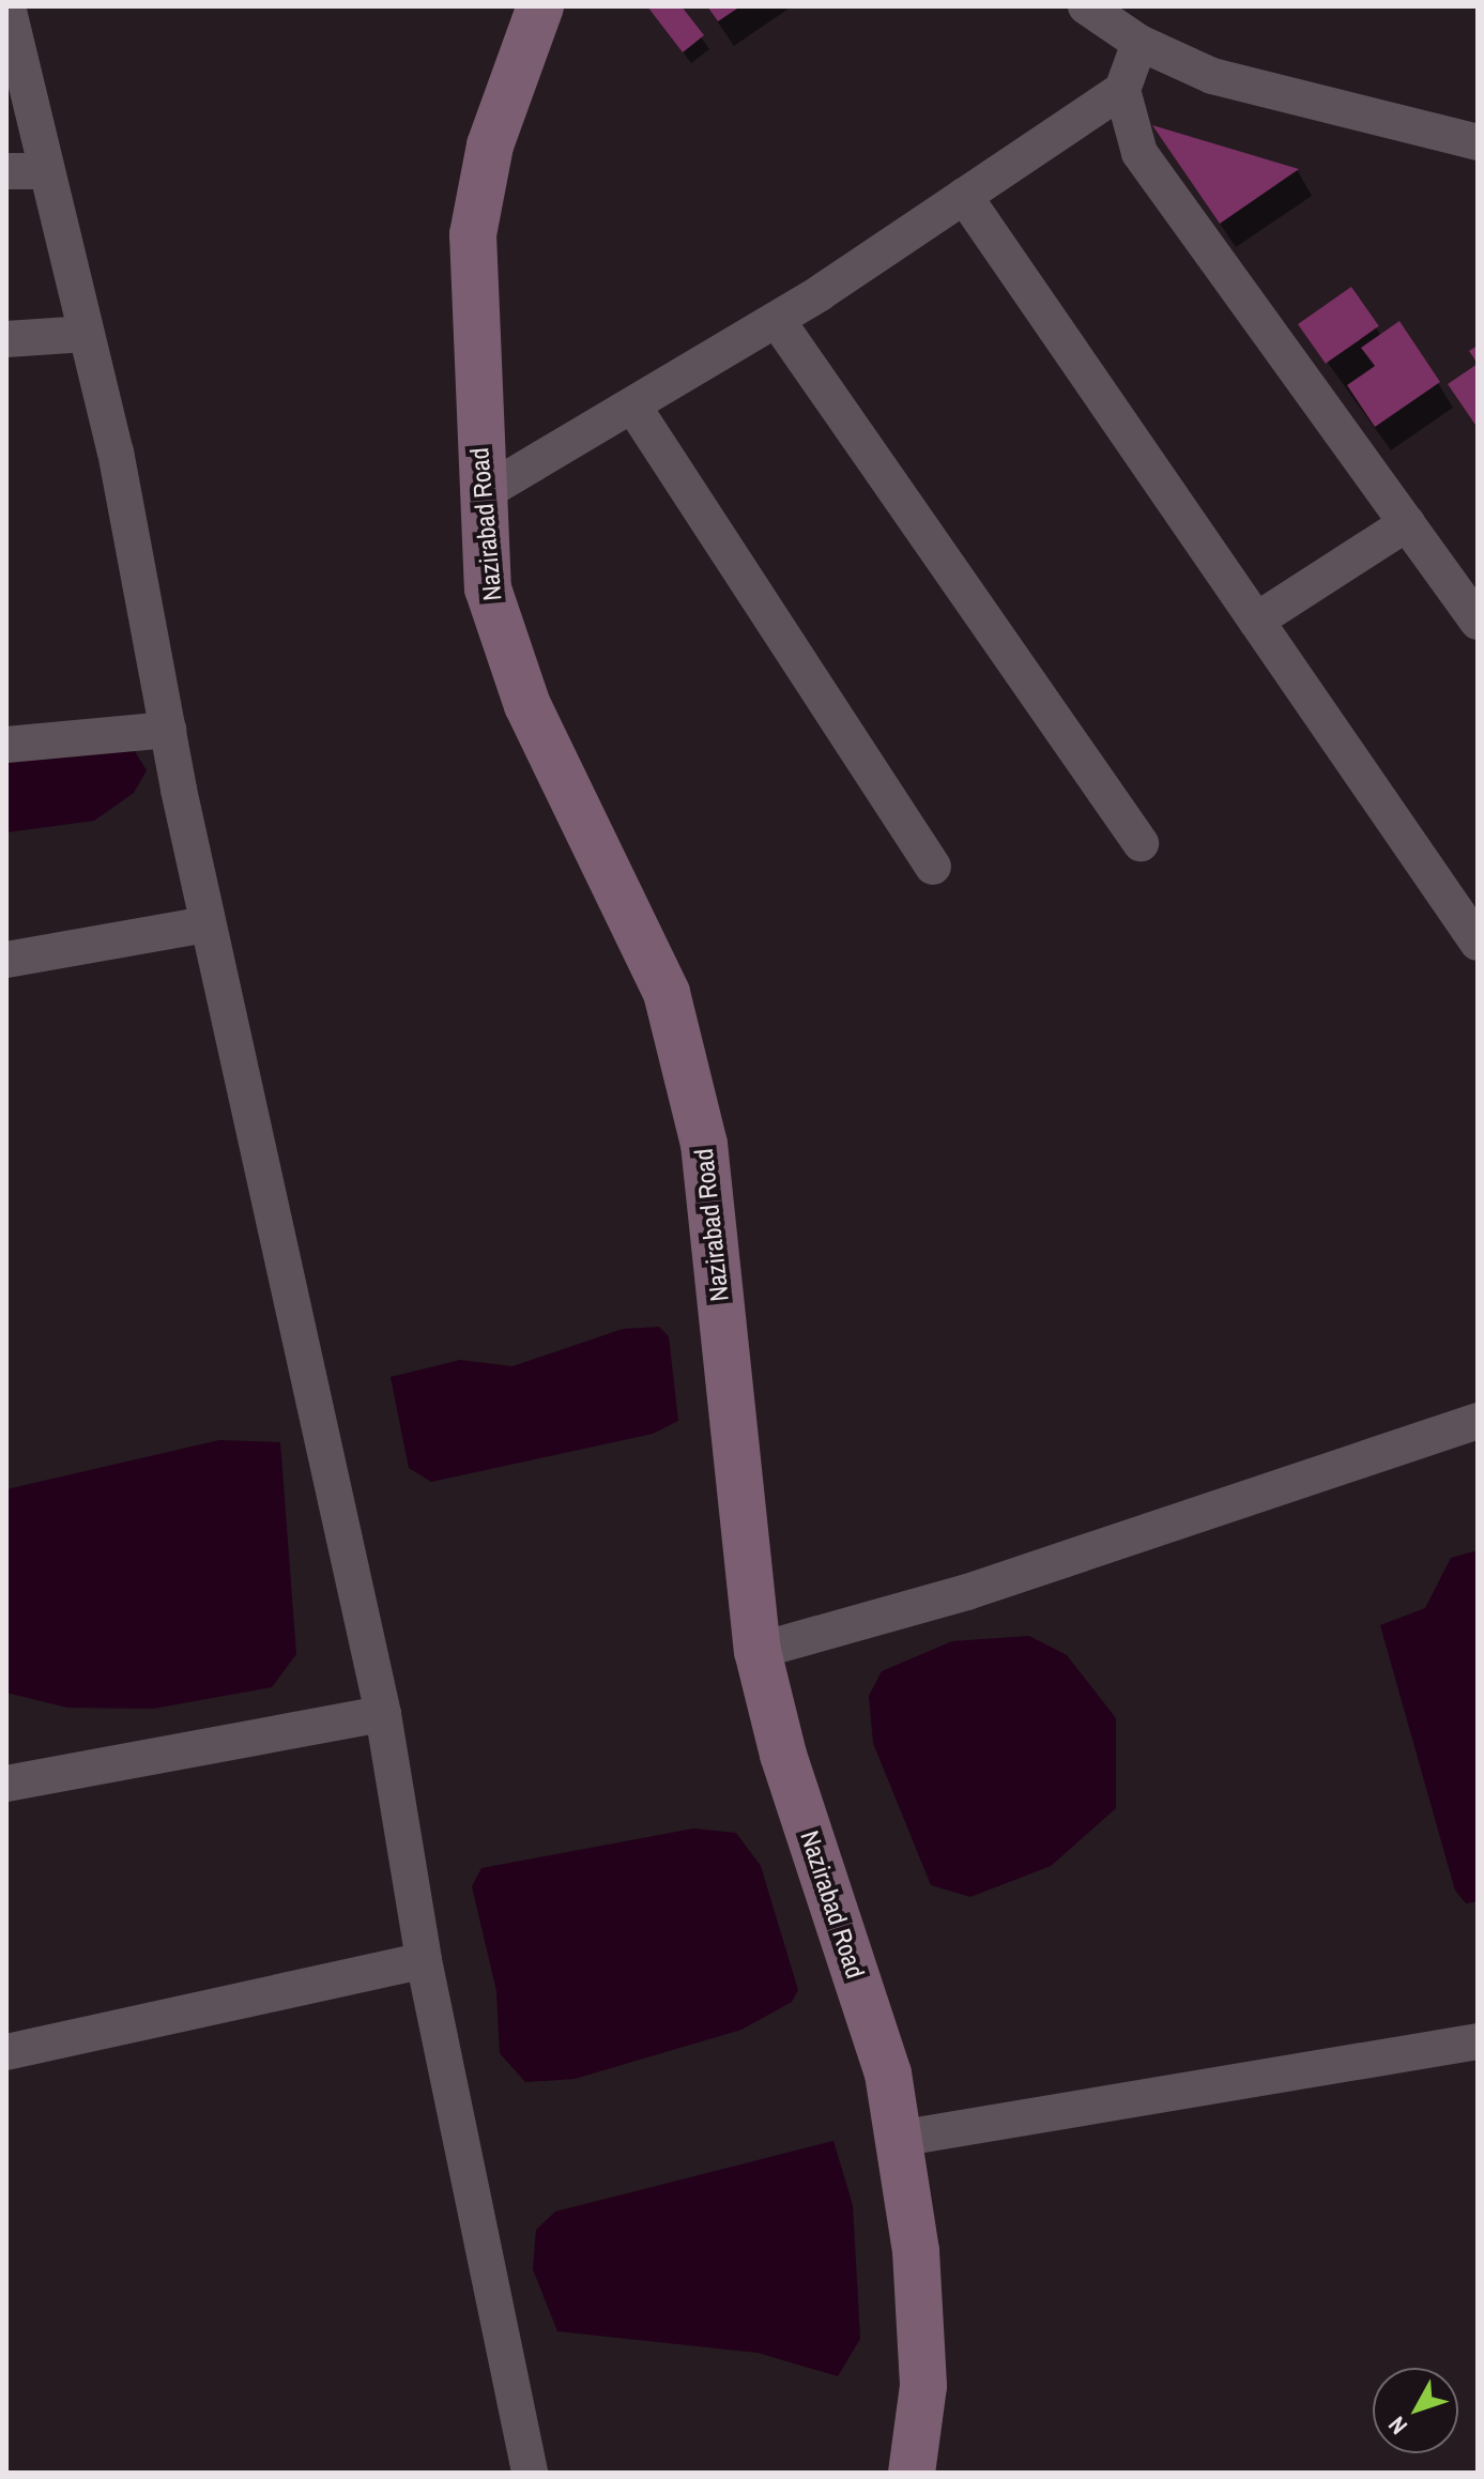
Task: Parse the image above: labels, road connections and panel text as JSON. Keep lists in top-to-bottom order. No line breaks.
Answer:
{"streets":{"main road":["Nazirabad Road"]},"north":"bottom left"}
